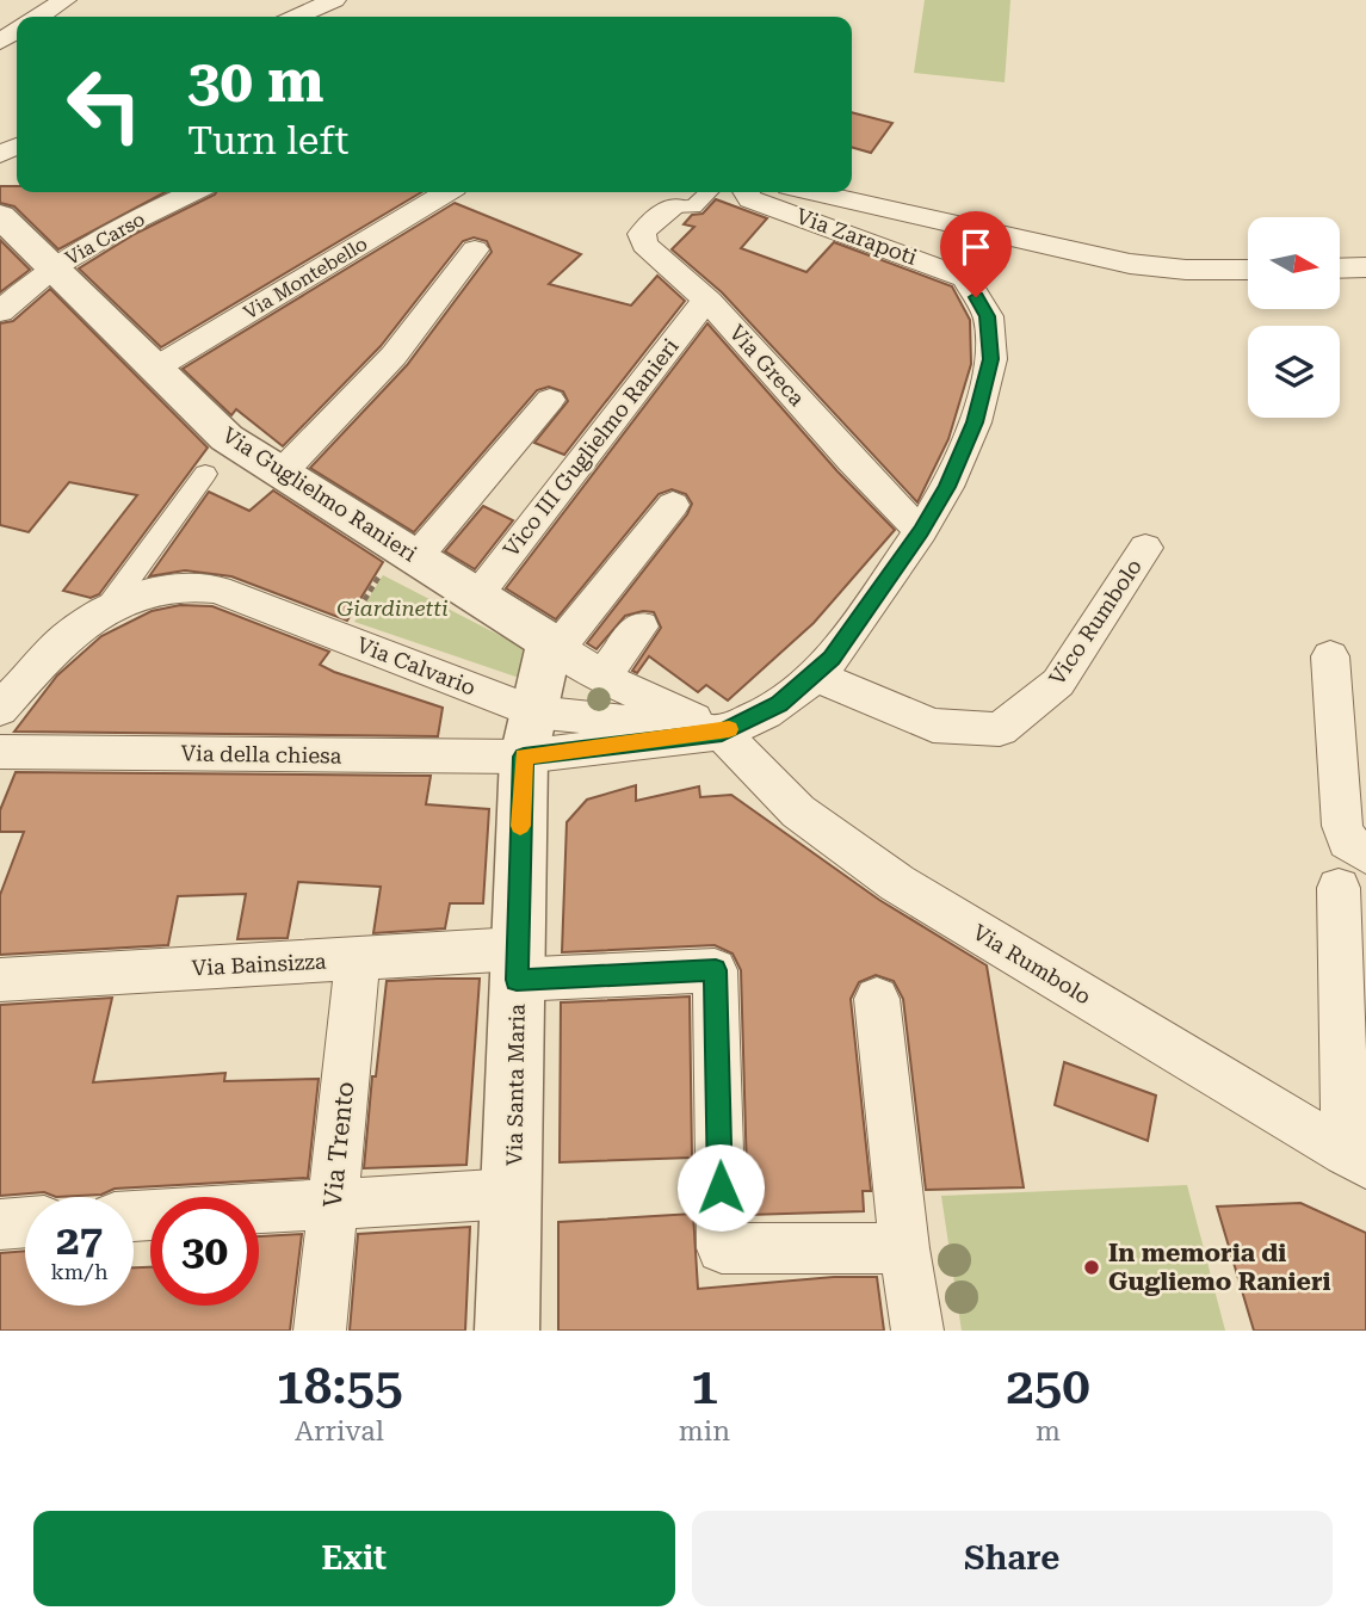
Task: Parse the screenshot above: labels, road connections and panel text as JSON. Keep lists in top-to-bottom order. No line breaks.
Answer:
{"streets":{"street":["Via Zarapoti","Via Carso","Via Montebello","Via Greca","Vico III Guglielmo Ranieri","Via Guglielmo Ranieri","Vico Rumbolo","Via Calvario","Via della chiesa","Via Bainsizza","Via Rumbolo","Via Santa Maria","Via Trento"]},"crossings":[["Via Zarapoti","Via Greca"],["Via Zarapoti","Vico Rumbolo"],["Via Zarapoti","Via Rumbolo"],["Via Carso","Via Guglielmo Ranieri"],["Via Montebello","Via Guglielmo Ranieri"],["Via Greca","Vico III Guglielmo Ranieri"],["Vico III Guglielmo Ranieri","Via Guglielmo Ranieri"],["Via Guglielmo Ranieri","Via Rumbolo"],["Via Guglielmo Ranieri","Via Santa Maria"],["Via Calvario","Via della chiesa"],["Via Calvario","Via Santa Maria"],["Via della chiesa","Via Santa Maria"],["Via Bainsizza","Via Santa Maria"],["Via Bainsizza","Via Trento"],["Via Rumbolo","Via Santa Maria"]],"parks":["Giardinetti"],"places":["In memoria di Gugliemo Ranieri"],"north":"right","page":{"turn":["30 m","Turn left"],"speed":"27 km/h","limit":"30","eta":["18:55","Arrival","1","min","250","m"],"buttons":["Exit","Share"]}}
